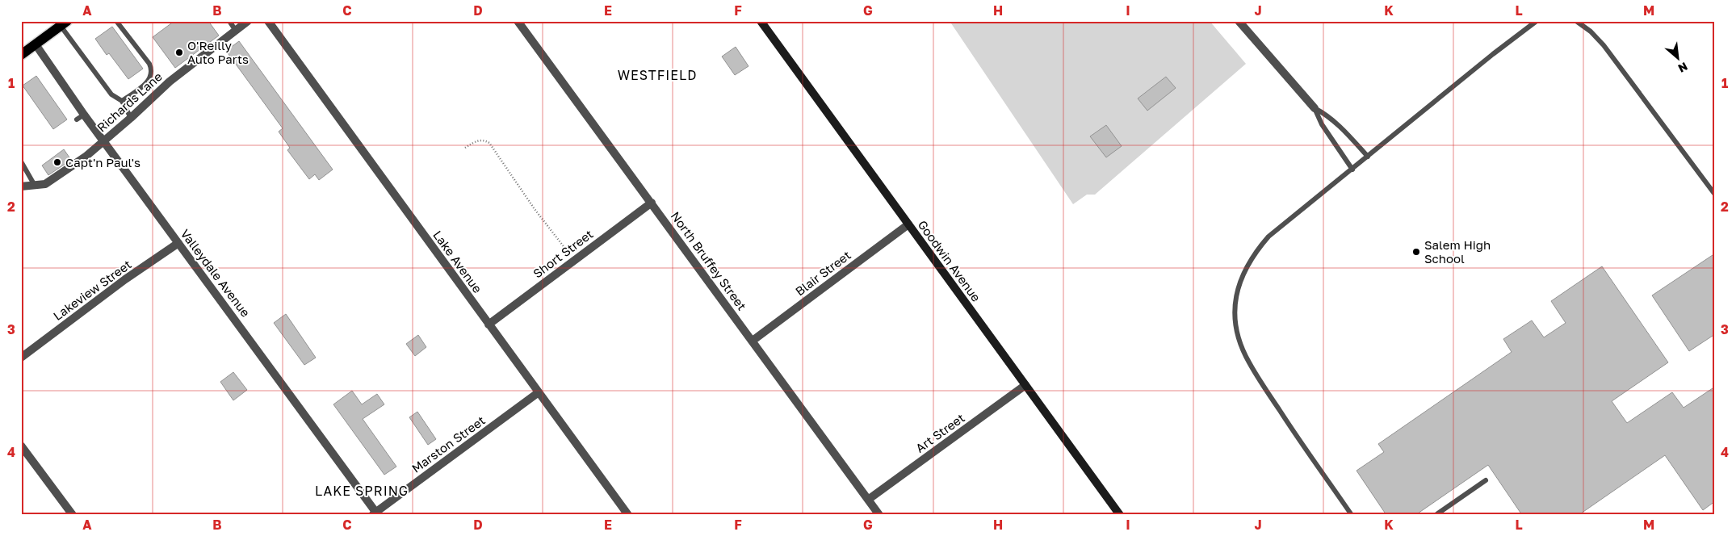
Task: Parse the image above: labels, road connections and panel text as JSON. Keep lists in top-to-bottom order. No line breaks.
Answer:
{"streets":{"street":["Richards Lane","Short Street","North Bruffey Street","Goodwin Avenue","Lake Avenue","Valleydale Avenue","Blair Street","Lakeview Street","Art Street","Marston Street"]},"crossings":[["Richards Lane","Valleydale Avenue"],["Short Street","North Bruffey Street"],["Short Street","Lake Avenue"],["North Bruffey Street","Blair Street"],["North Bruffey Street","Art Street"],["Goodwin Avenue","Blair Street"],["Goodwin Avenue","Art Street"],["Lake Avenue","Marston Street"],["Valleydale Avenue","Lakeview Street"],["Valleydale Avenue","Marston Street"]],"districts":["WESTFIELD","LAKE SPRING"],"places":["O'Reilly Auto Parts","Capt'n Paul's","Salem High School"],"north":"bottom right","grid":{"columns":["A","B","C","D","E","F","G","H","I","J","K","L","M"],"rows":["1","2","3","4"]}}
